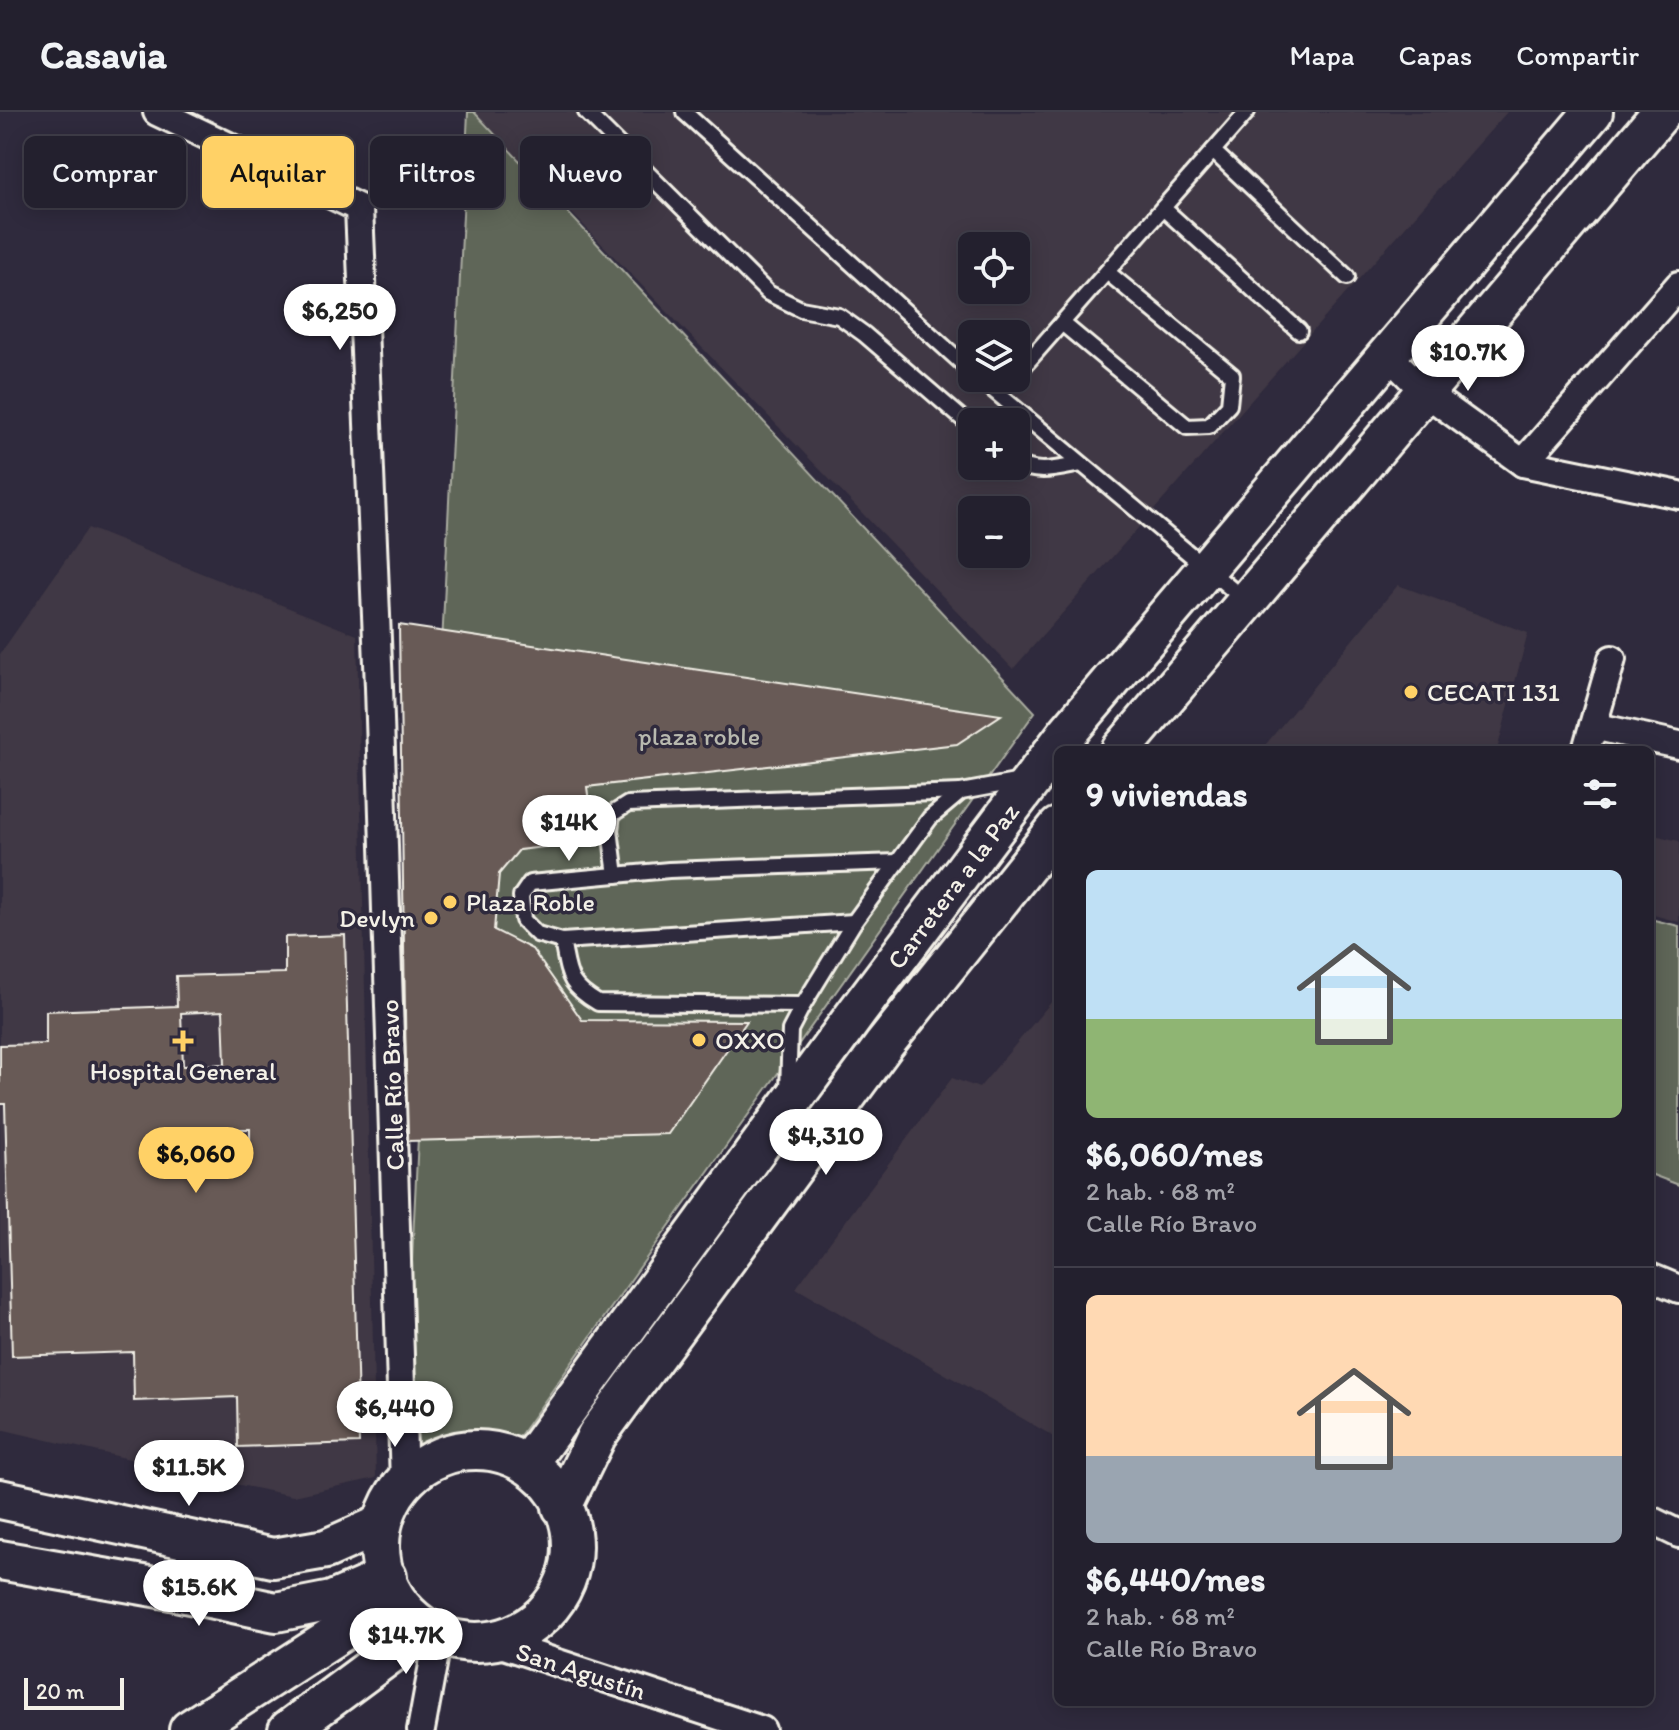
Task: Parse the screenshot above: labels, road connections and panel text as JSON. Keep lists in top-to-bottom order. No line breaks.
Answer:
{"streets":{"main road":["Carretera a la Paz"],"street":["Calle Río Bravo","San Agustín"]},"crossings":[["Carretera a la Paz","Calle Río Bravo"],["Carretera a la Paz","San Agustín"],["Calle Río Bravo","San Agustín"]],"parks":["plaza roble"],"places":{"other":["CECATI 131","Plaza Roble","Devlyn","OXXO"],"health":["Hospital General"]},"scale_bar":"20 m","page":{"header":"Casavia","nav":["Mapa","Capas","Compartir"],"chip":["Comprar","Alquilar","Filtros","Nuevo"],"map_buttons":["+","−"],"price":["$6,250","$10.7K","$14K","$4,310","$6,060","$6,440","$11.5K","$15.6K","$14.7K"],"heading":"9 viviendas","list":[{"name":"$6,060/mes","note":"2 hab. · 68 m² · Calle Río Bravo"},{"name":"$6,440/mes","note":"2 hab. · 68 m² · Calle Río Bravo"}],"scale":"20 m"}}
